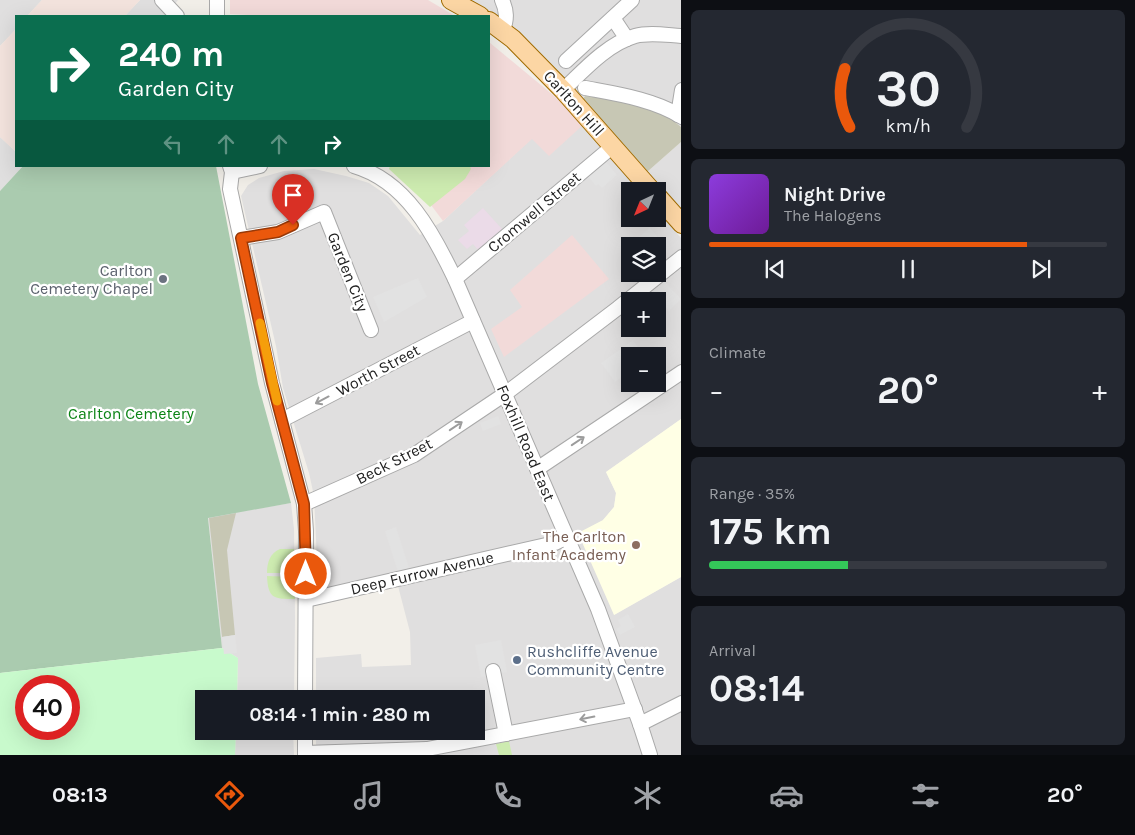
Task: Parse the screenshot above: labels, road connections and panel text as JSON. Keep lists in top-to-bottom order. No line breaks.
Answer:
{"streets":{"main road":["Carlton Hill"],"street":["Cromwell Street","Garden City","Worth Street","Foxhill Road East","Beck Street","Deep Furrow Avenue"]},"crossings":[["Carlton Hill","Cromwell Street"],["Cromwell Street","Foxhill Road East"],["Worth Street","Foxhill Road East"],["Foxhill Road East","Beck Street"],["Foxhill Road East","Deep Furrow Avenue"]],"one_way":["Worth Street","Beck Street"],"parks":["Carlton Cemetery"],"places":["Carlton Cemetery Chapel","The Carlton Infant Academy","Rushcliffe Avenue Community Centre"],"north":"bottom left","page":{"turn":["240 m","Garden City"],"song":["Night Drive","The Halogens"],"map_buttons":["+","−"],"tile":["Climate",["Range · 35%","175 km"],["Arrival","08:14"]],"heat":["−","20°","+"],"limit":"40","trip":"08:14 · 1 min · 280 m","tabs":["08:13","20°"],"gauge":["30","km/h"]}}
